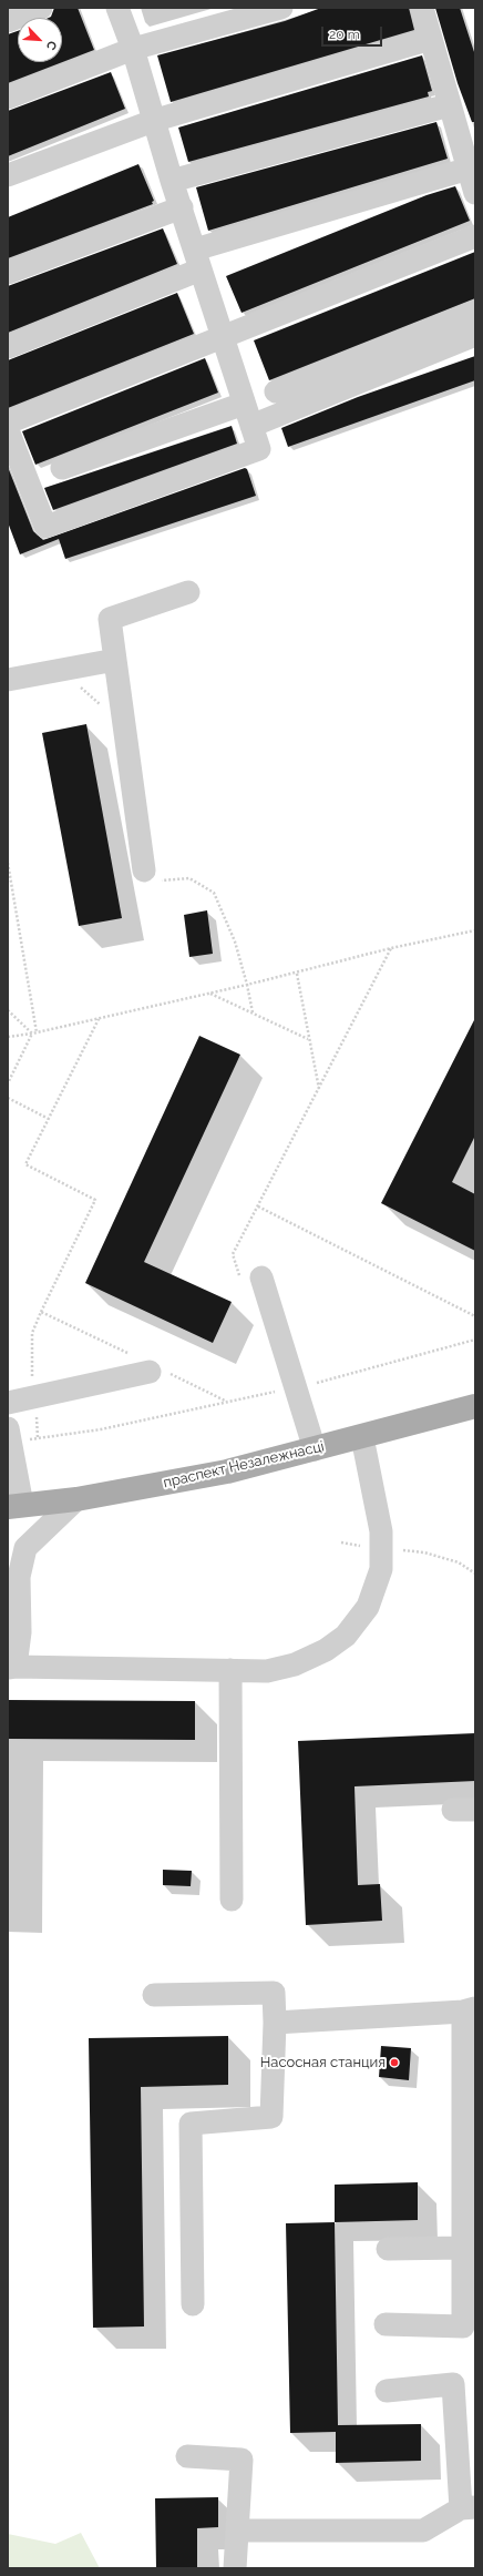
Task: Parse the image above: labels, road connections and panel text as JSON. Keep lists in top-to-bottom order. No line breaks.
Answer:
{"streets":{"main road":["праспект Незалежнасці"]},"places":["Насосная станция"],"scale_bar":"20 m","north":"bottom right"}
